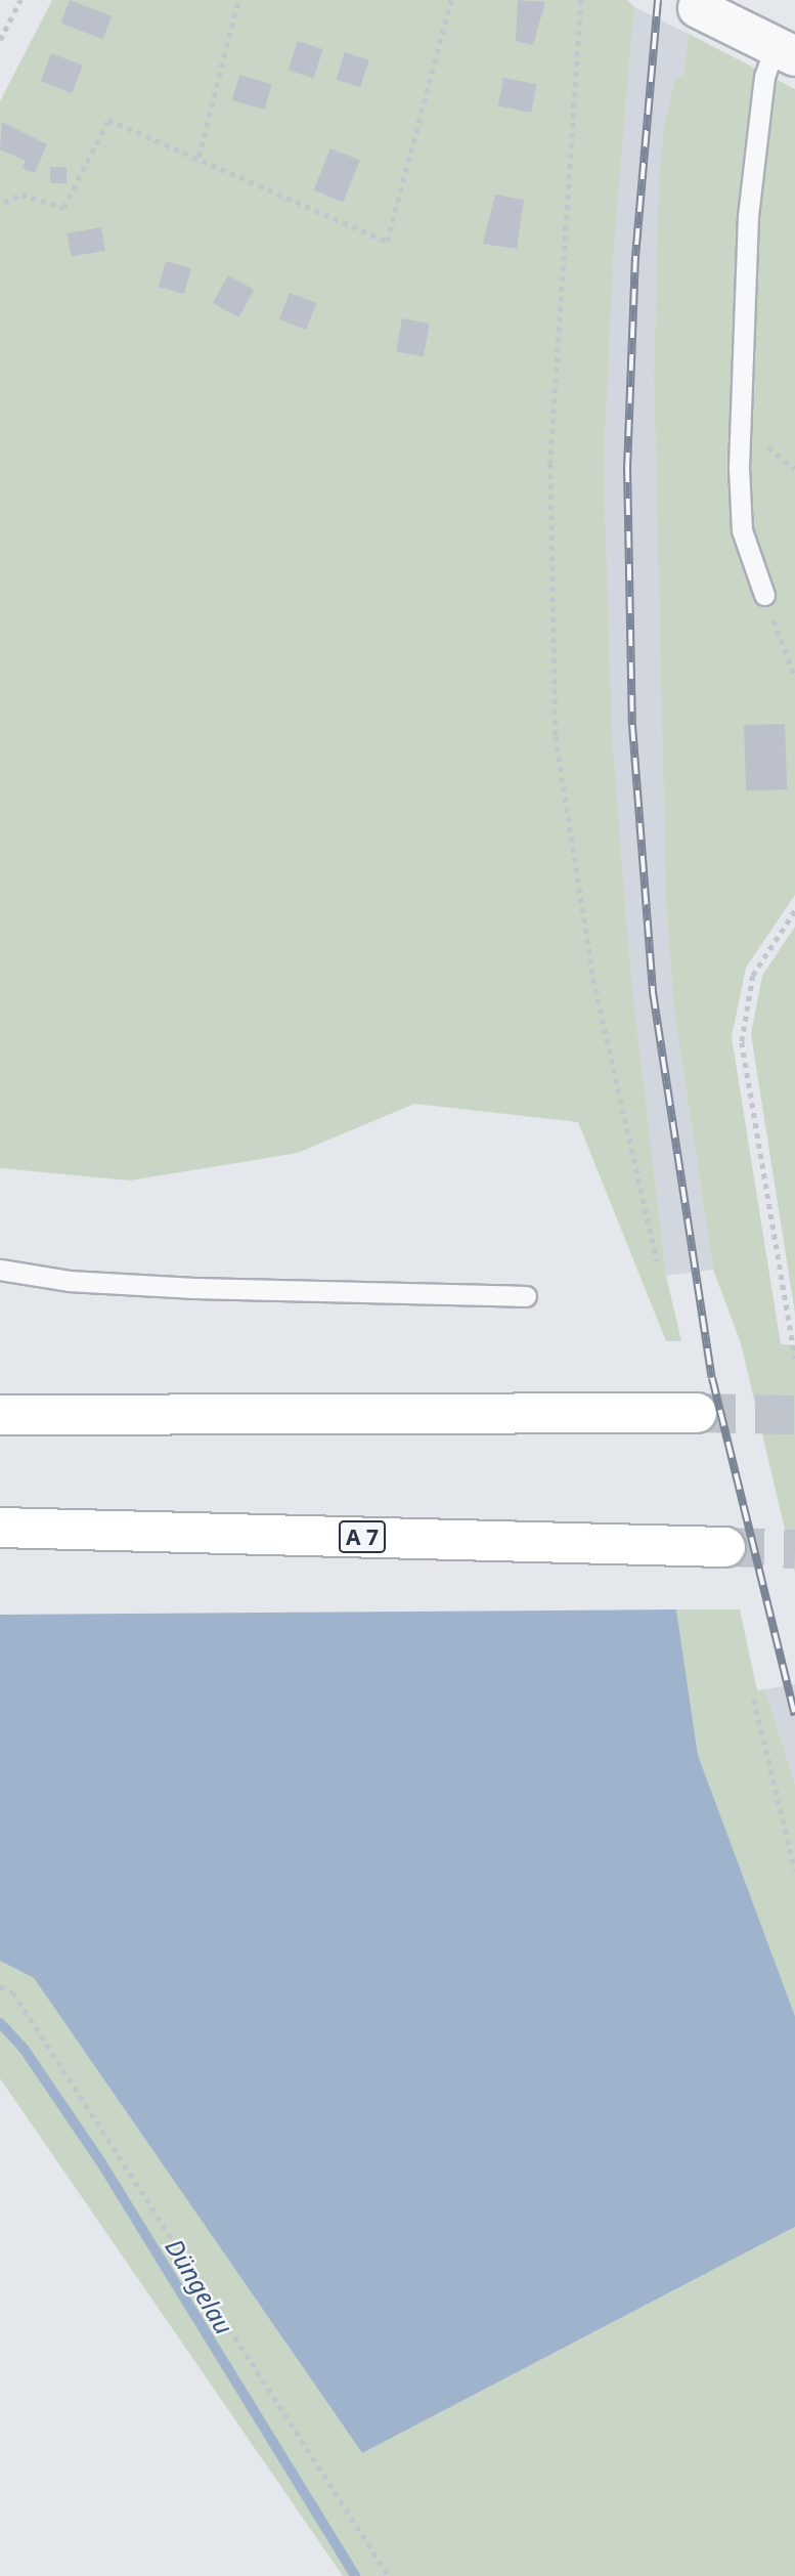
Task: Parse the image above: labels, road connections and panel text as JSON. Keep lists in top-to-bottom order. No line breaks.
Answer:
{"streets":{"highway":["A 7"]},"water":["Düngelau"]}
